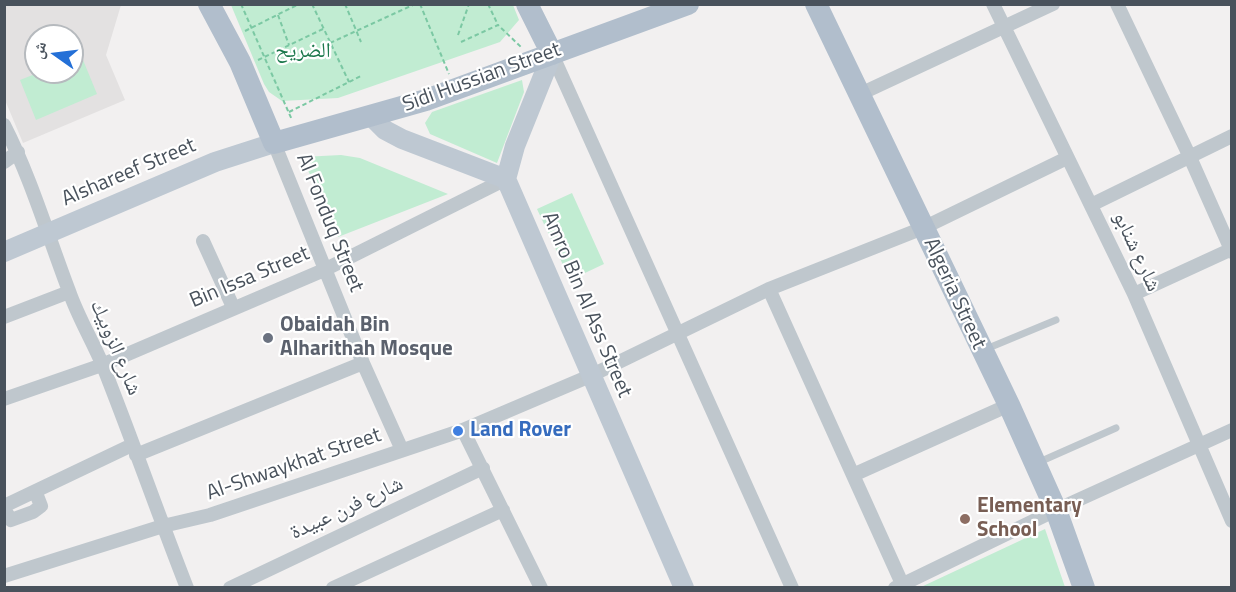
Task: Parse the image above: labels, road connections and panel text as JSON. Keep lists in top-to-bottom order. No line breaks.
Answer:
{"streets":{"main road":["Sidi Hussian Street","Algeria Street"],"street":["Alshareef Street","Al Fonduq Street","شارع شنابو","Bin Issa Street","Amro Bin Al Ass Street","شارع الزوبيك","Al-Shwaykhat Street","شارع فرن عبيدة"]},"crossings":[["Sidi Hussian Street","Alshareef Street"],["Sidi Hussian Street","Al Fonduq Street"],["Alshareef Street","Al Fonduq Street"],["Alshareef Street","شارع الزوبيك"],["Al Fonduq Street","Bin Issa Street"],["Al Fonduq Street","Al-Shwaykhat Street"],["شارع شنابو","Al-Shwaykhat Street"],["Bin Issa Street","Amro Bin Al Ass Street"],["Bin Issa Street","شارع الزوبيك"],["Algeria Street","Al-Shwaykhat Street"],["Amro Bin Al Ass Street","Al-Shwaykhat Street"],["شارع الزوبيك","Al-Shwaykhat Street"]],"parks":["الضريح"],"places":["Obaidah Bin Alharithah Mosque","Land Rover","Elementary School"],"north":"left"}
